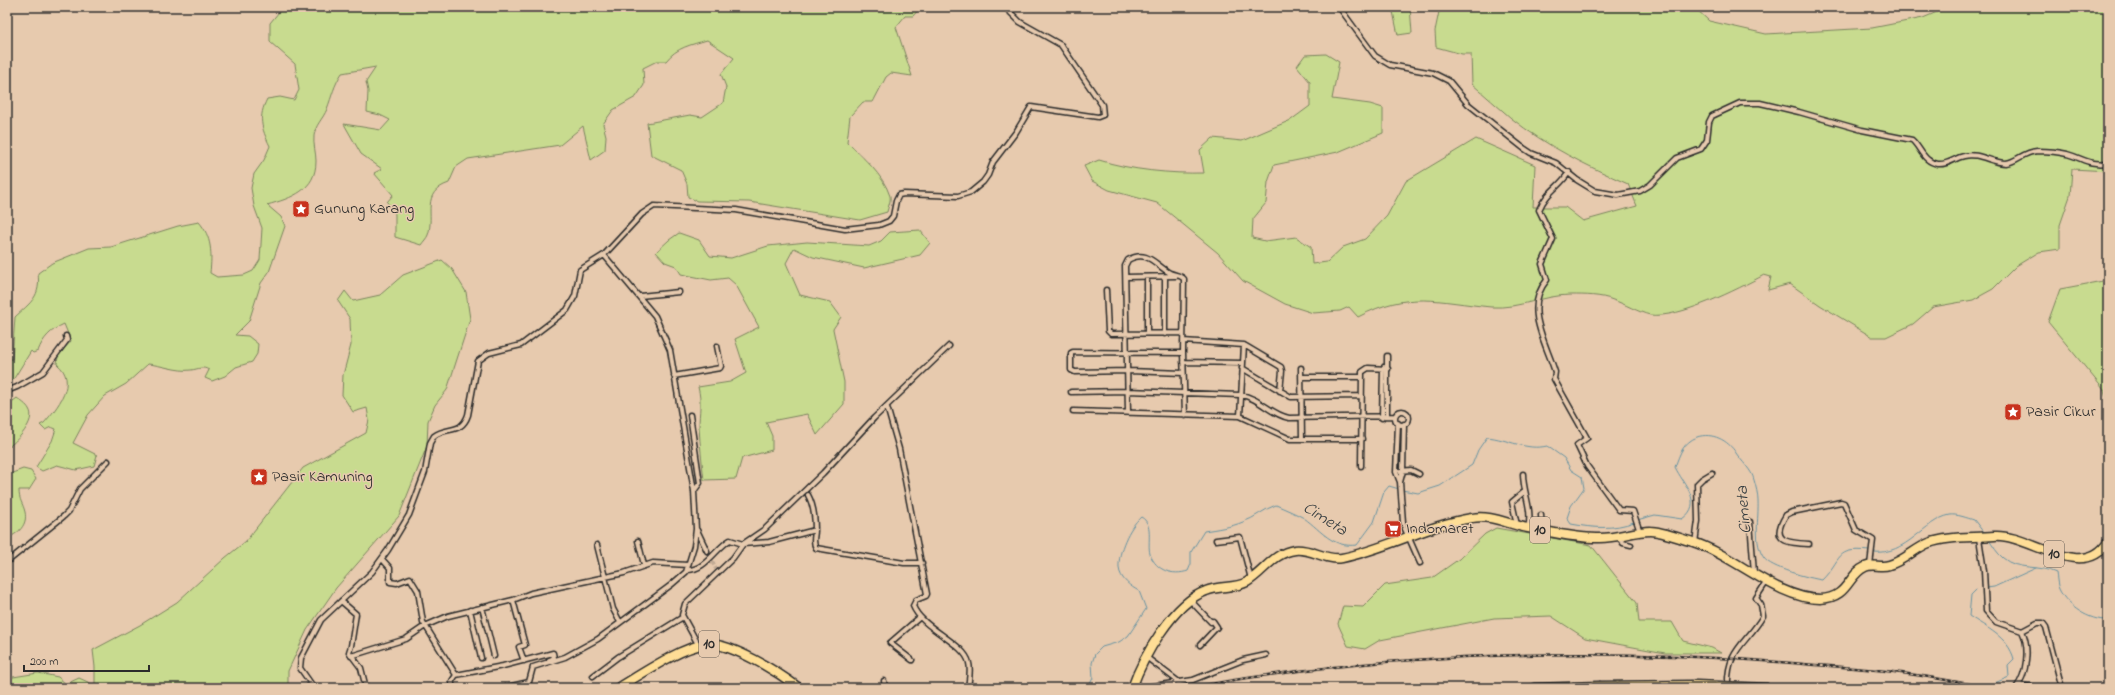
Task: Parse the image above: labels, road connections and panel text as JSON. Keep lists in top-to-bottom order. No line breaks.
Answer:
{"streets":{"highway":["10"]},"water":["Cimeta"],"places":{"place":["Gunung Karang","Pasir Cikur","Pasir Kamuning"],"supermarket":["Indomaret"]},"scale_bar":"200 m"}
